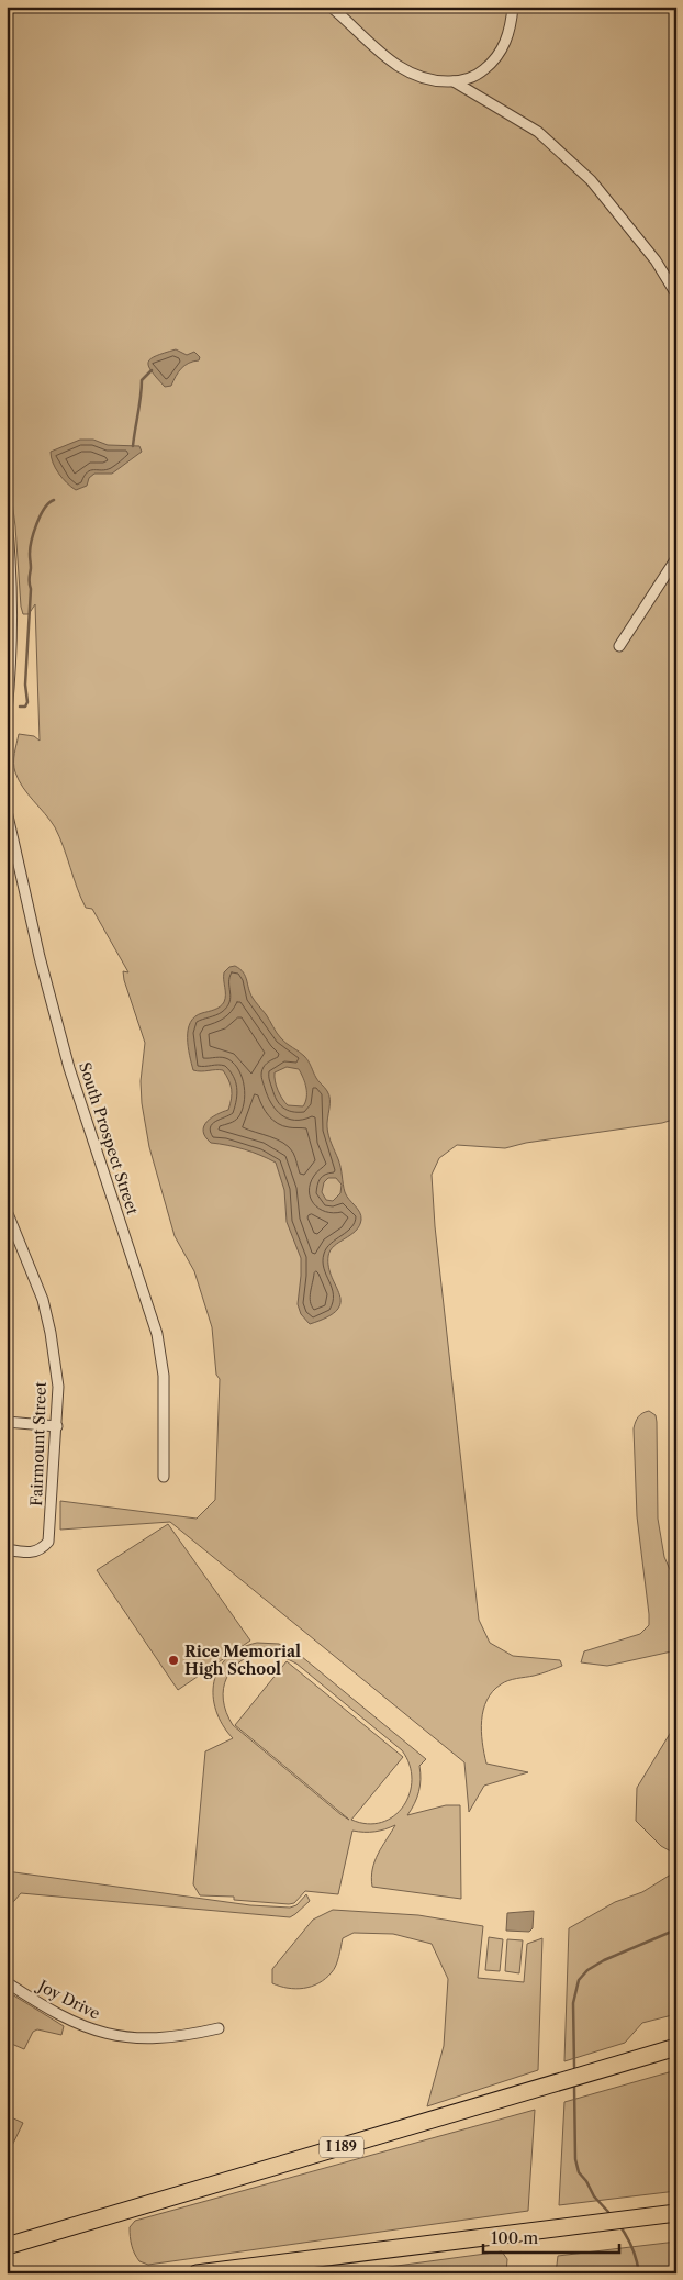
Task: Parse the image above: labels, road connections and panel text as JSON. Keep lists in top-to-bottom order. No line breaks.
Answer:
{"streets":{"highway":["I 189"],"street":["South Prospect Street","Fairmount Street","Joy Drive"]},"places":["Rice Memorial High School"],"scale_bar":"100 m"}
